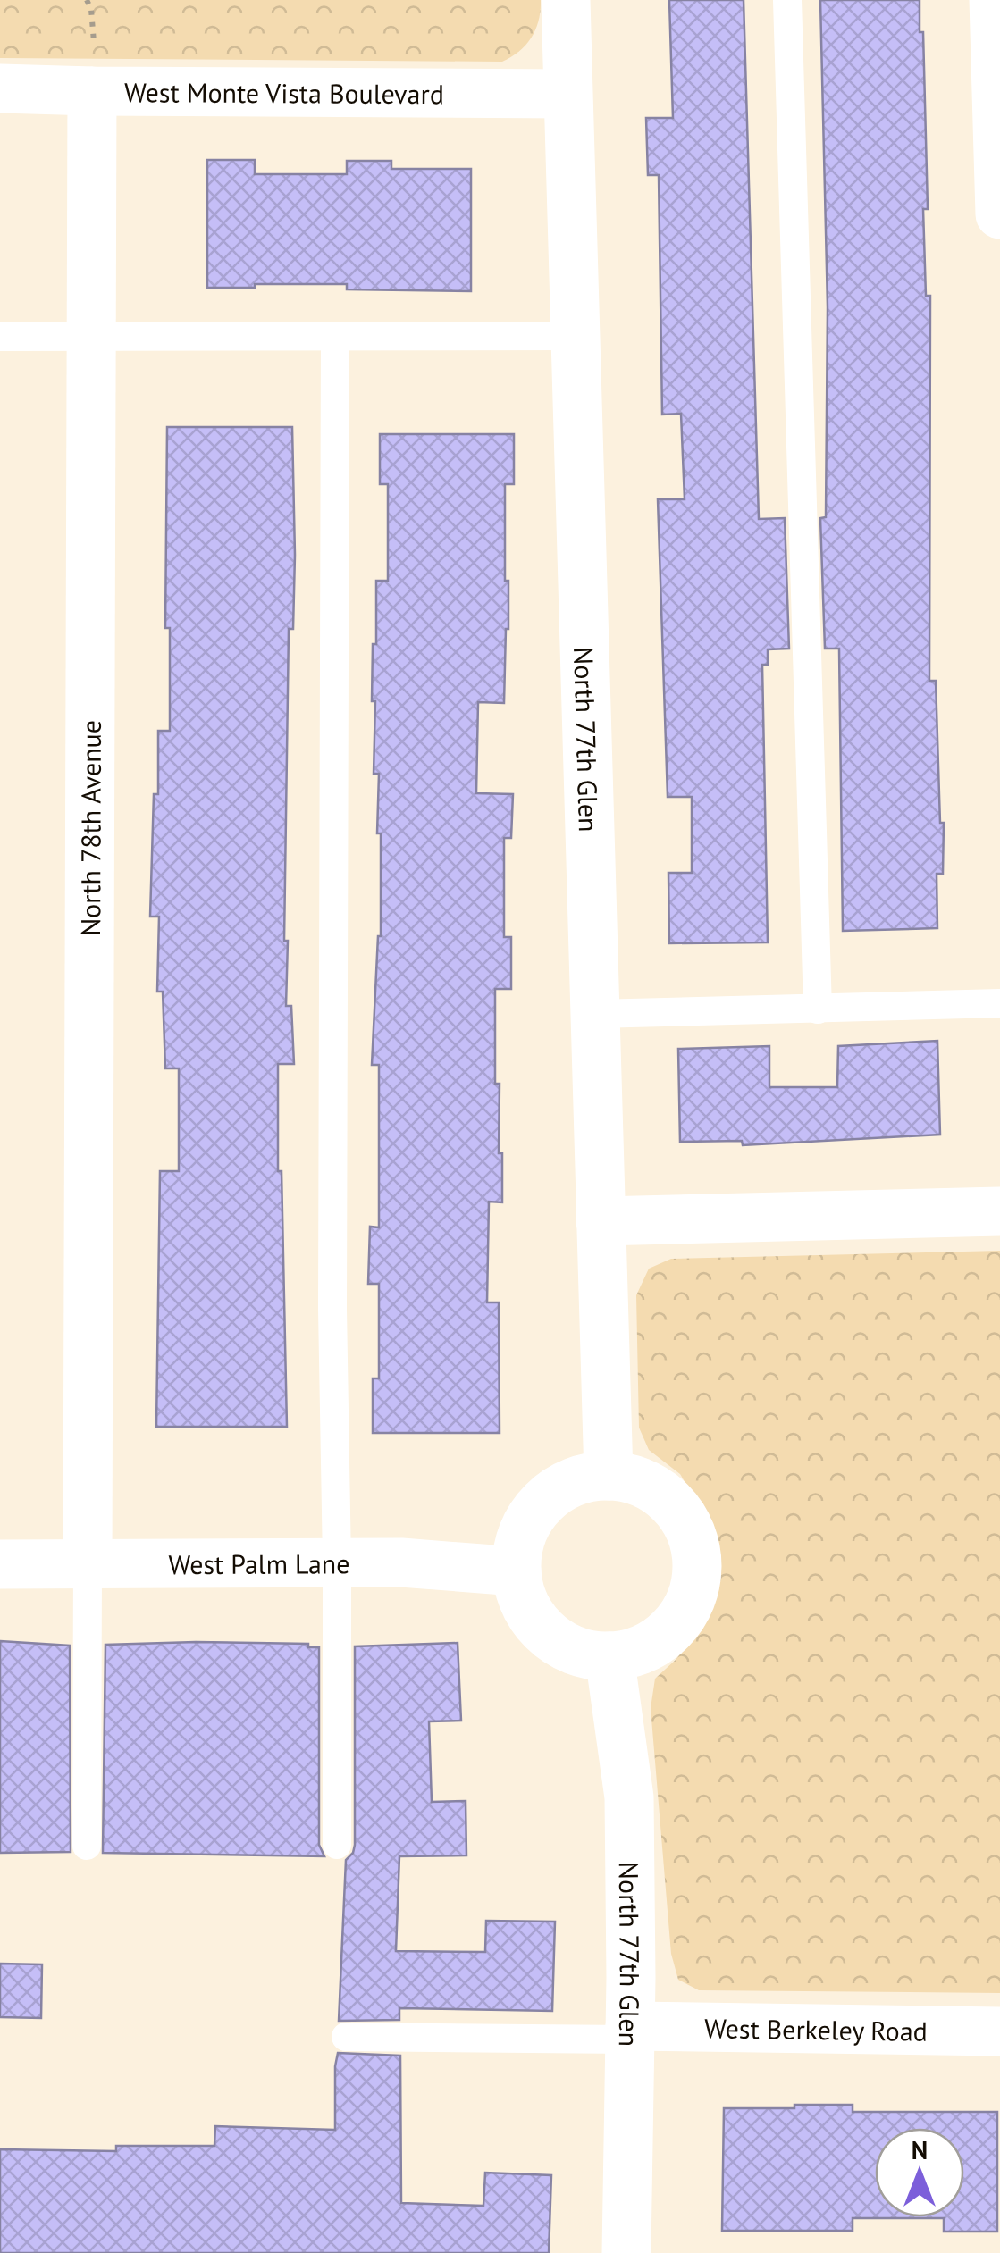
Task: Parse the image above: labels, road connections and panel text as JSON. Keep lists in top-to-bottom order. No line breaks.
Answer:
{"streets":{"street":["West Monte Vista Boulevard","North 77th Glen","North 78th Avenue","West Palm Lane","West Berkeley Road"]},"crossings":[["West Monte Vista Boulevard","North 77th Glen"],["West Monte Vista Boulevard","North 78th Avenue"],["North 77th Glen","West Palm Lane"],["North 77th Glen","West Berkeley Road"],["North 78th Avenue","West Palm Lane"]],"north":"top"}
